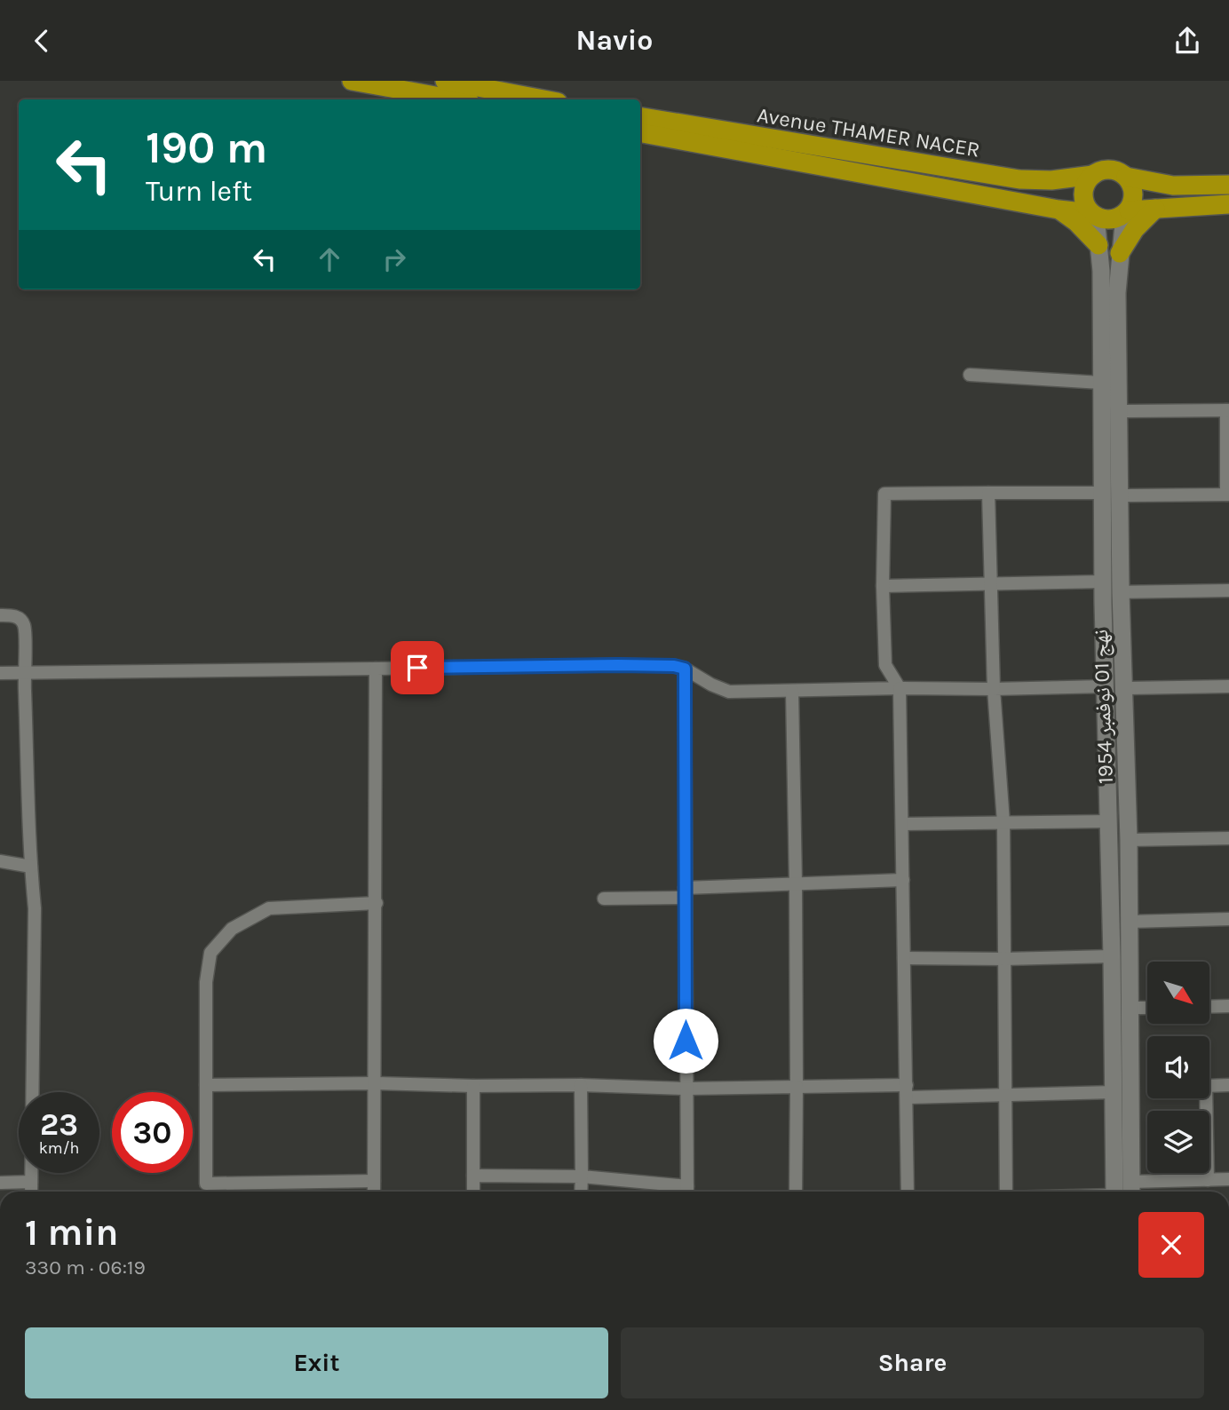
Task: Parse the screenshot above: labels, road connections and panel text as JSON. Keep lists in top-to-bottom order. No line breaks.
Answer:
{"streets":{"highway":["Avenue THAMER NACER"],"main road":["نهج 01 نوفمبر 1954"]},"crossings":[["Avenue THAMER NACER","نهج 01 نوفمبر 1954"]],"north":"bottom right","page":{"header":"Navio","turn":["190 m","Turn left"],"speed":"23 km/h","limit":"30","heading":["1 min","330 m · 06:19"],"buttons":["Exit","Share"]}}
